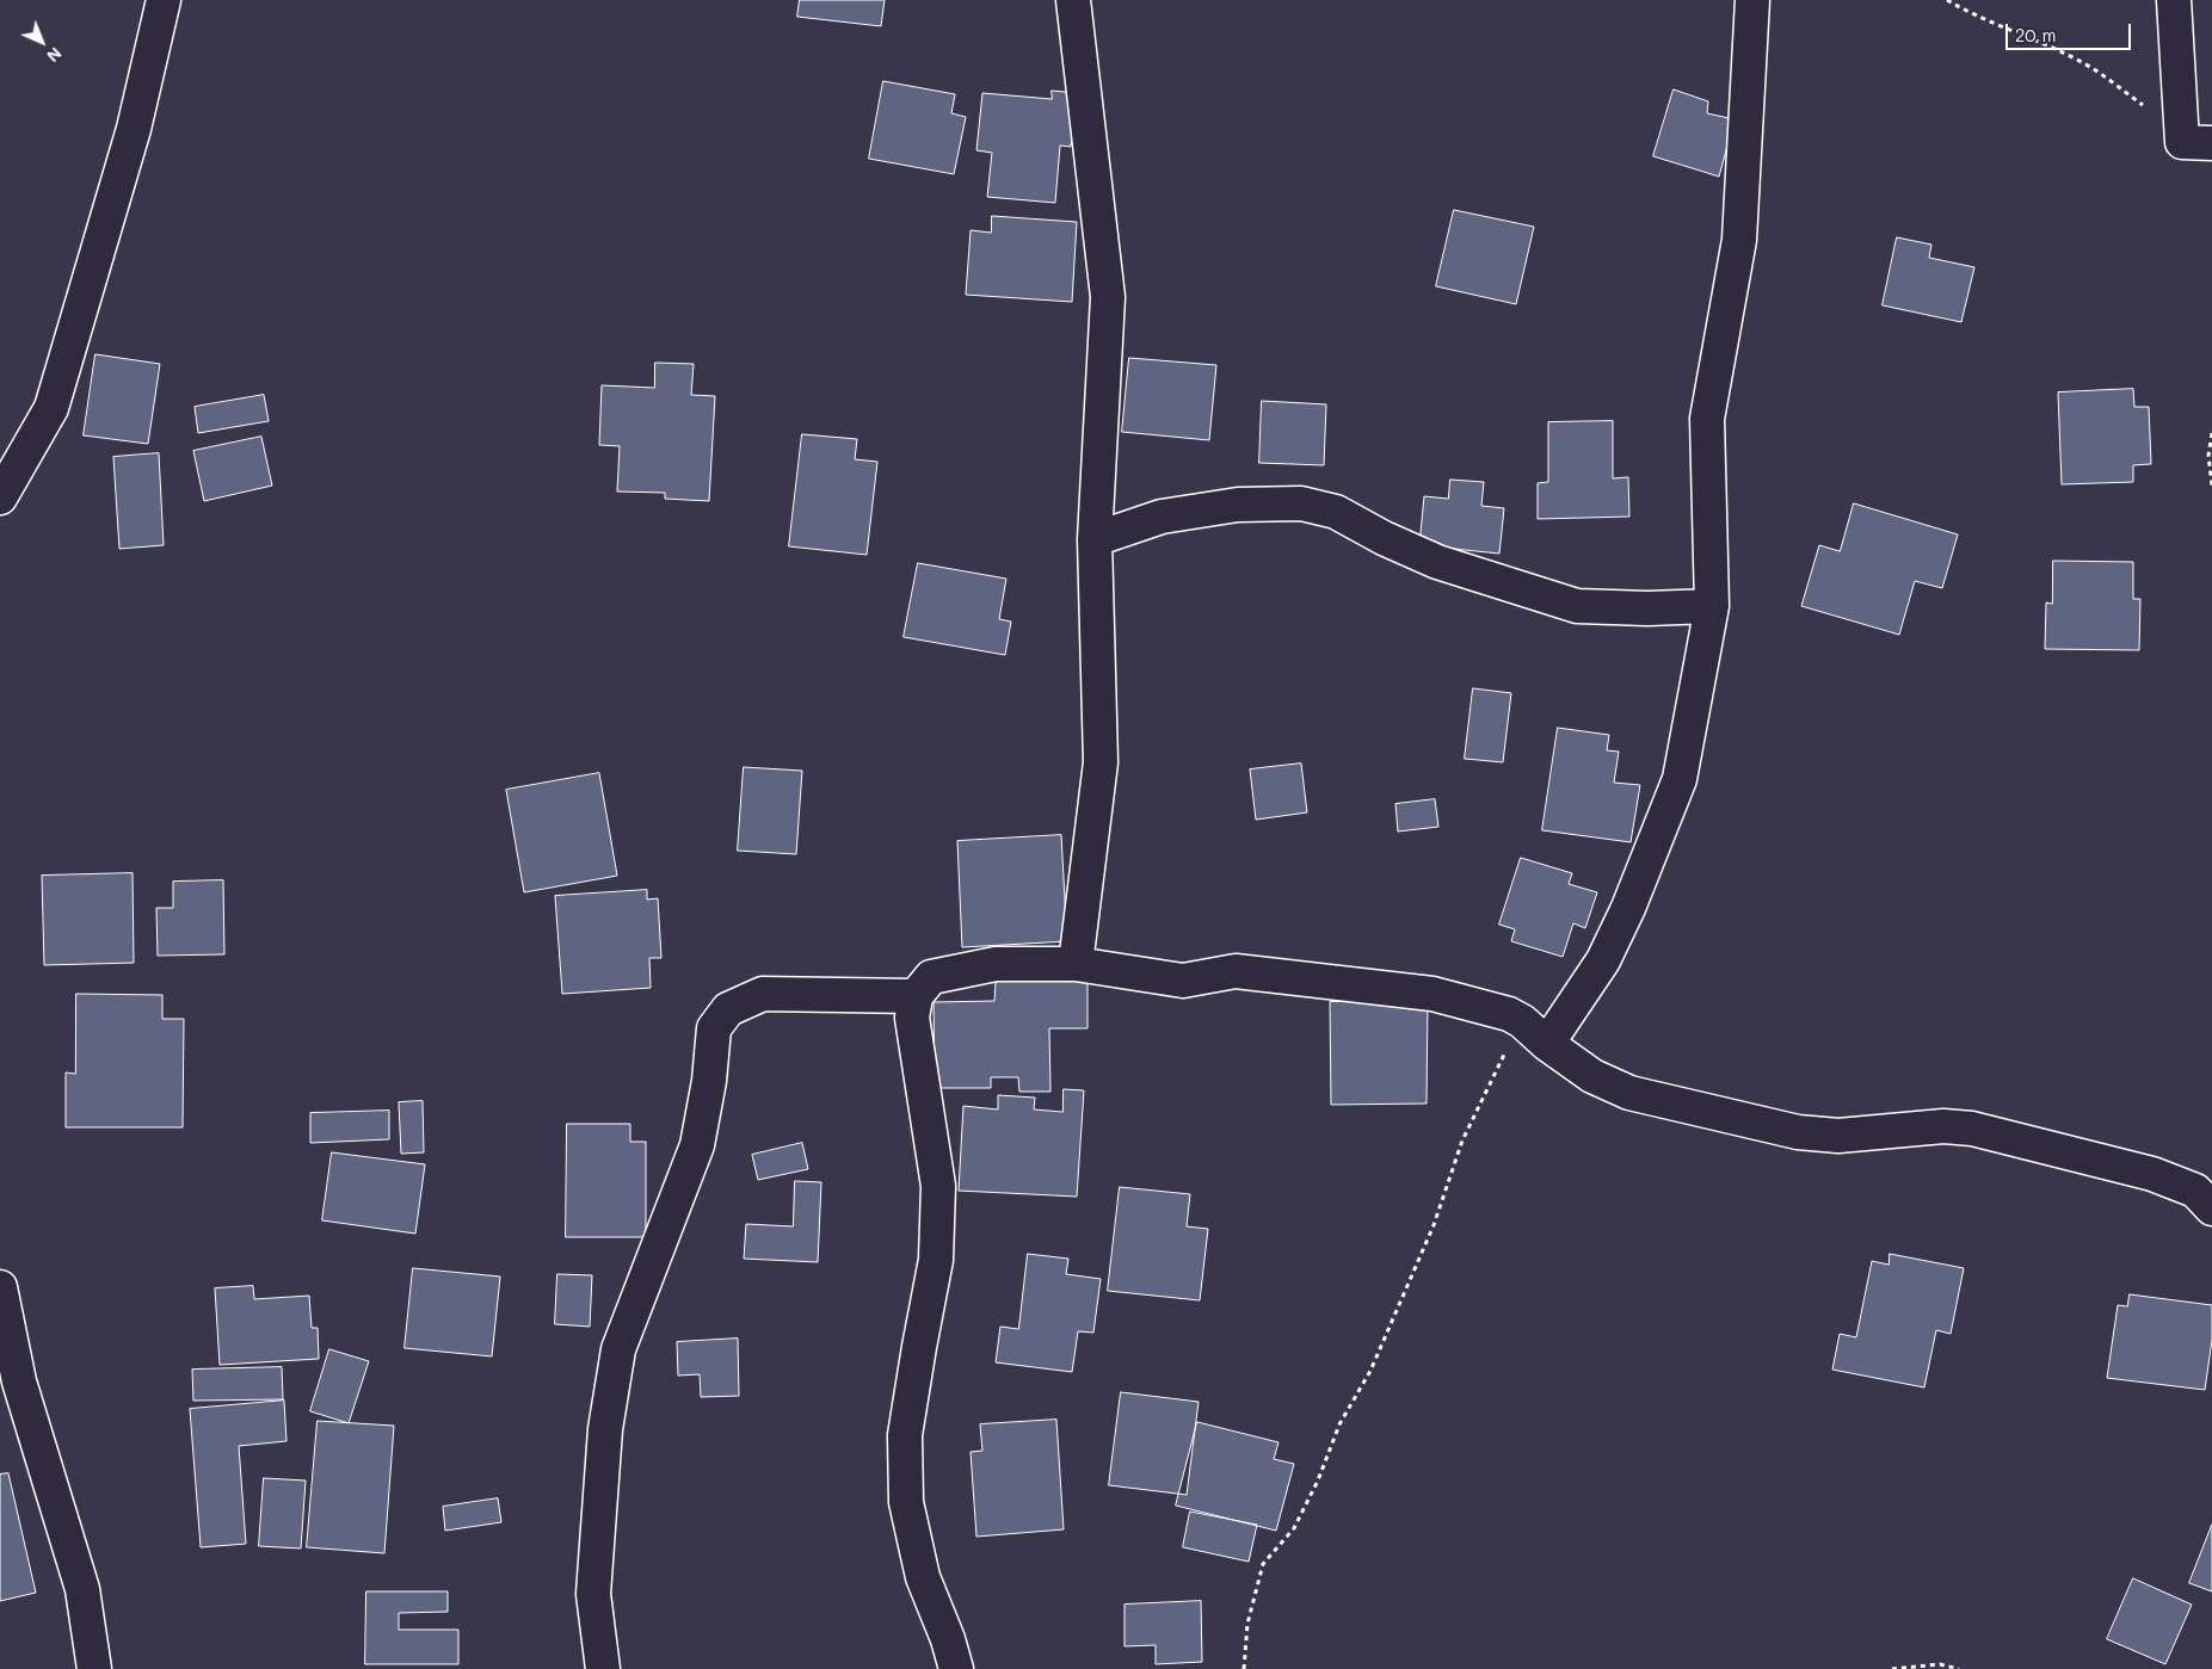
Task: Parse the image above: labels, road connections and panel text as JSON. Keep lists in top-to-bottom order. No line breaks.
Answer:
{"scale_bar":"20 m","north":"bottom right"}
